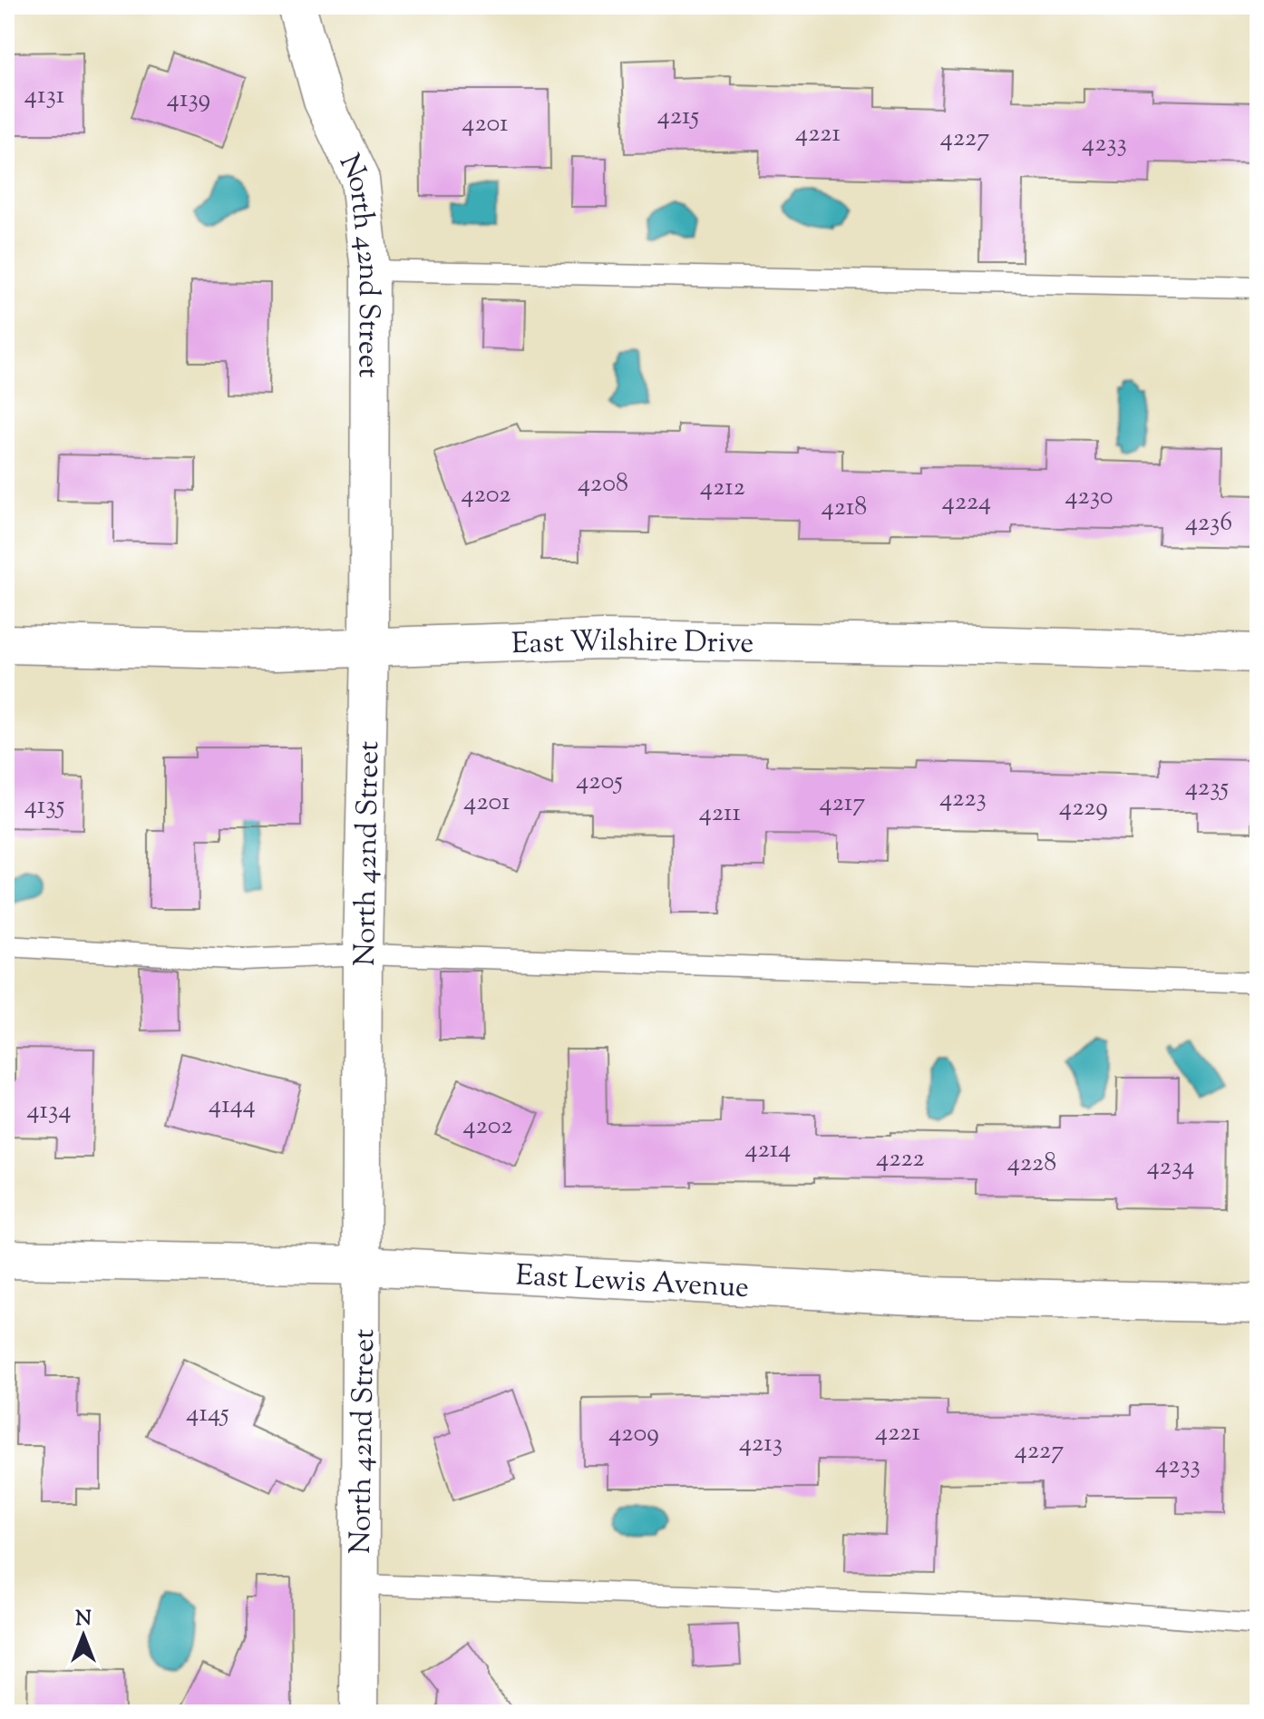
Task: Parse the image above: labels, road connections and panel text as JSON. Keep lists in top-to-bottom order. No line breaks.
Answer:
{"streets":{"street":["North 42nd Street","East Wilshire Drive","East Lewis Avenue"]},"crossings":[["North 42nd Street","East Wilshire Drive"],["North 42nd Street","East Lewis Avenue"]],"house_numbers":["4131","4139","4215","4201","4221","4227","4233","4208","4212","4202","4230","4224","4218","4236","4205","4235","4223","4201","4217","4135","4229","4211","4144","4134","4202","4214","4222","4228","4234","4145","4221","4209","4213","4227","4233"],"north":"top"}
